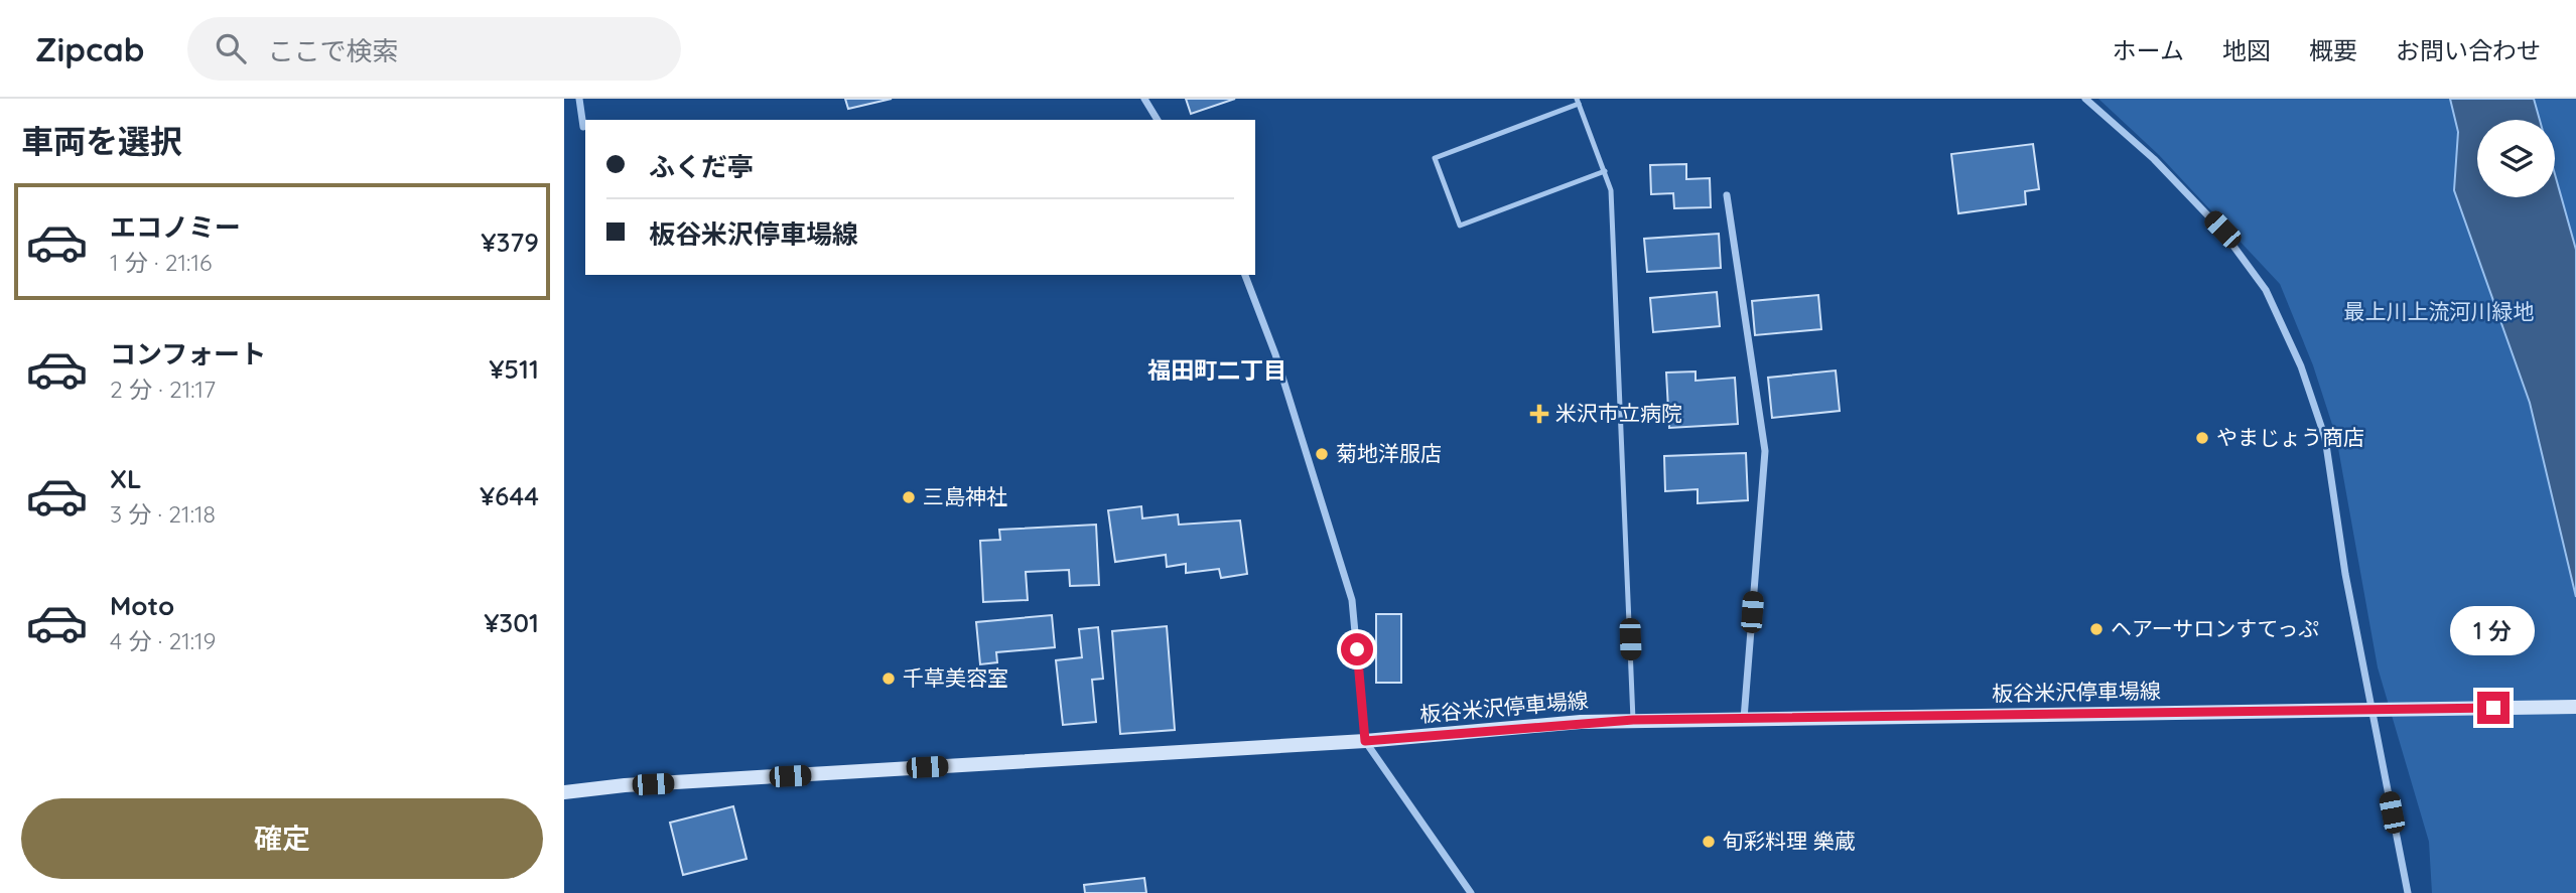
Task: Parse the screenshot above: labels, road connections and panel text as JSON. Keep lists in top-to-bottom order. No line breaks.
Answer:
{"streets":{"main road":["板谷米沢停車場線"]},"districts":["福田町二丁目"],"parks":["最上川上流河川緑地"],"places":{"health":["米沢市立病院"],"other":["やまじょう商店","菊地洋服店","三島神社","ヘアーサロンすてっぷ","千草美容室","旬彩料理 樂蔵"]},"page":{"header":"Zipcab","search":"ここで検索","nav":["ホーム","地図","概要","お問い合わせ"],"heading":"車両を選択","banner":["ふくだ亭","板谷米沢停車場線"],"list":[{"name":"エコノミー","note":"1 分 · 21:16","value":"¥379"},{"name":"コンフォート","note":"2 分 · 21:17","value":"¥511"},{"name":"XL","note":"3 分 · 21:18","value":"¥644"},{"name":"Moto","note":"4 分 · 21:19","value":"¥301"}],"bubble":"1 分","buttons":"確定"}}
